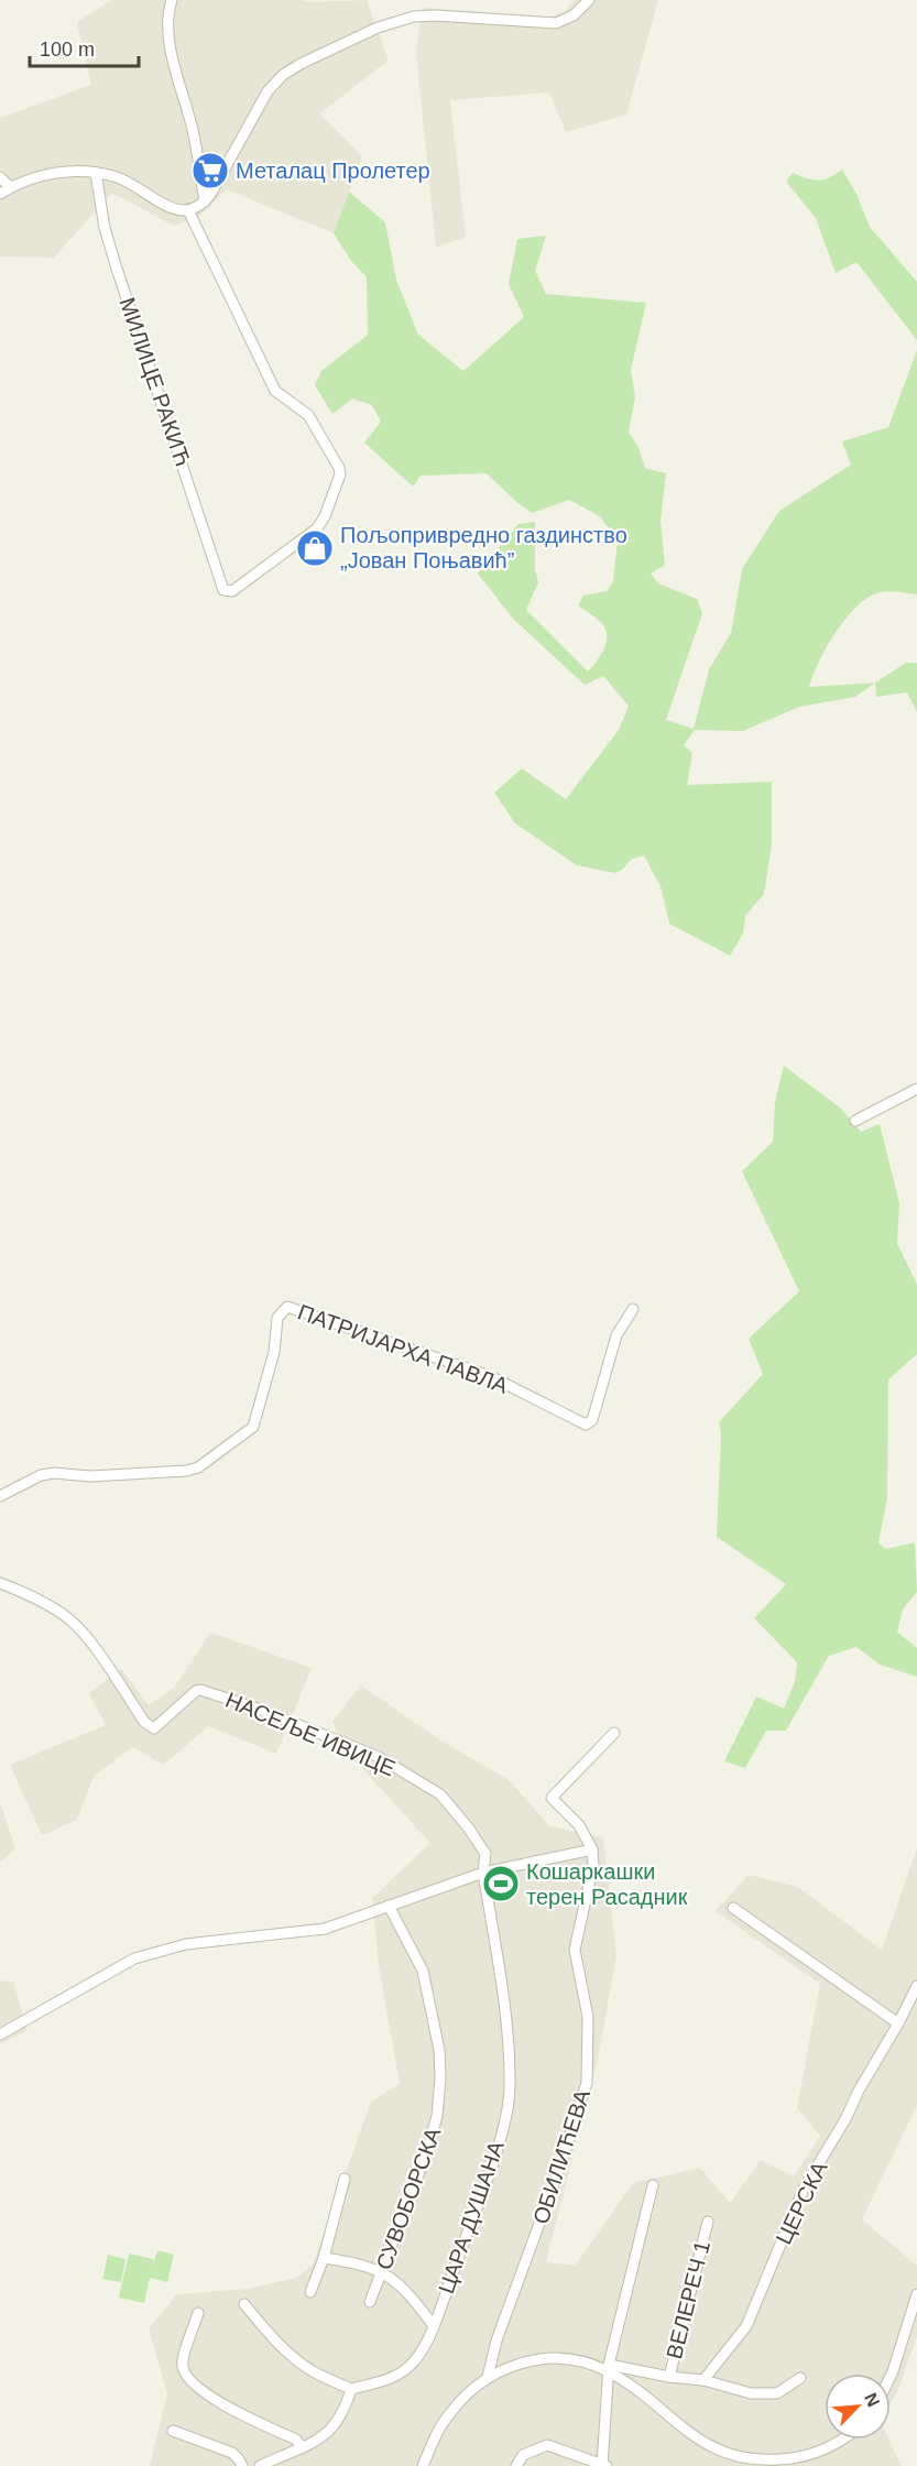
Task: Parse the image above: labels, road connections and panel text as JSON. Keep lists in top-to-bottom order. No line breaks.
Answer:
{"streets":{"street":["МИЛИЦЕ РАКИЋ","ПАТРИЈАРХА ПАВЛА","НАСЕЉЕ ИВИЦЕ","ОБИЛИЋЕВА","СУВОБОРСКА","ЦЕРСКА","ЦАРА ДУШАНА","ВЕЛЕРЕЧ 1"]},"crossings":[["НАСЕЉЕ ИВИЦЕ","ЦАРА ДУШАНА"]],"places":{"supermarket":["Металац Пролетер"],"shop":["Пољопривредно газдинство „Јован Поњавић”"],"sports":["Кошаркашки терен Расадник"]},"scale_bar":"100 m","north":"top right"}
